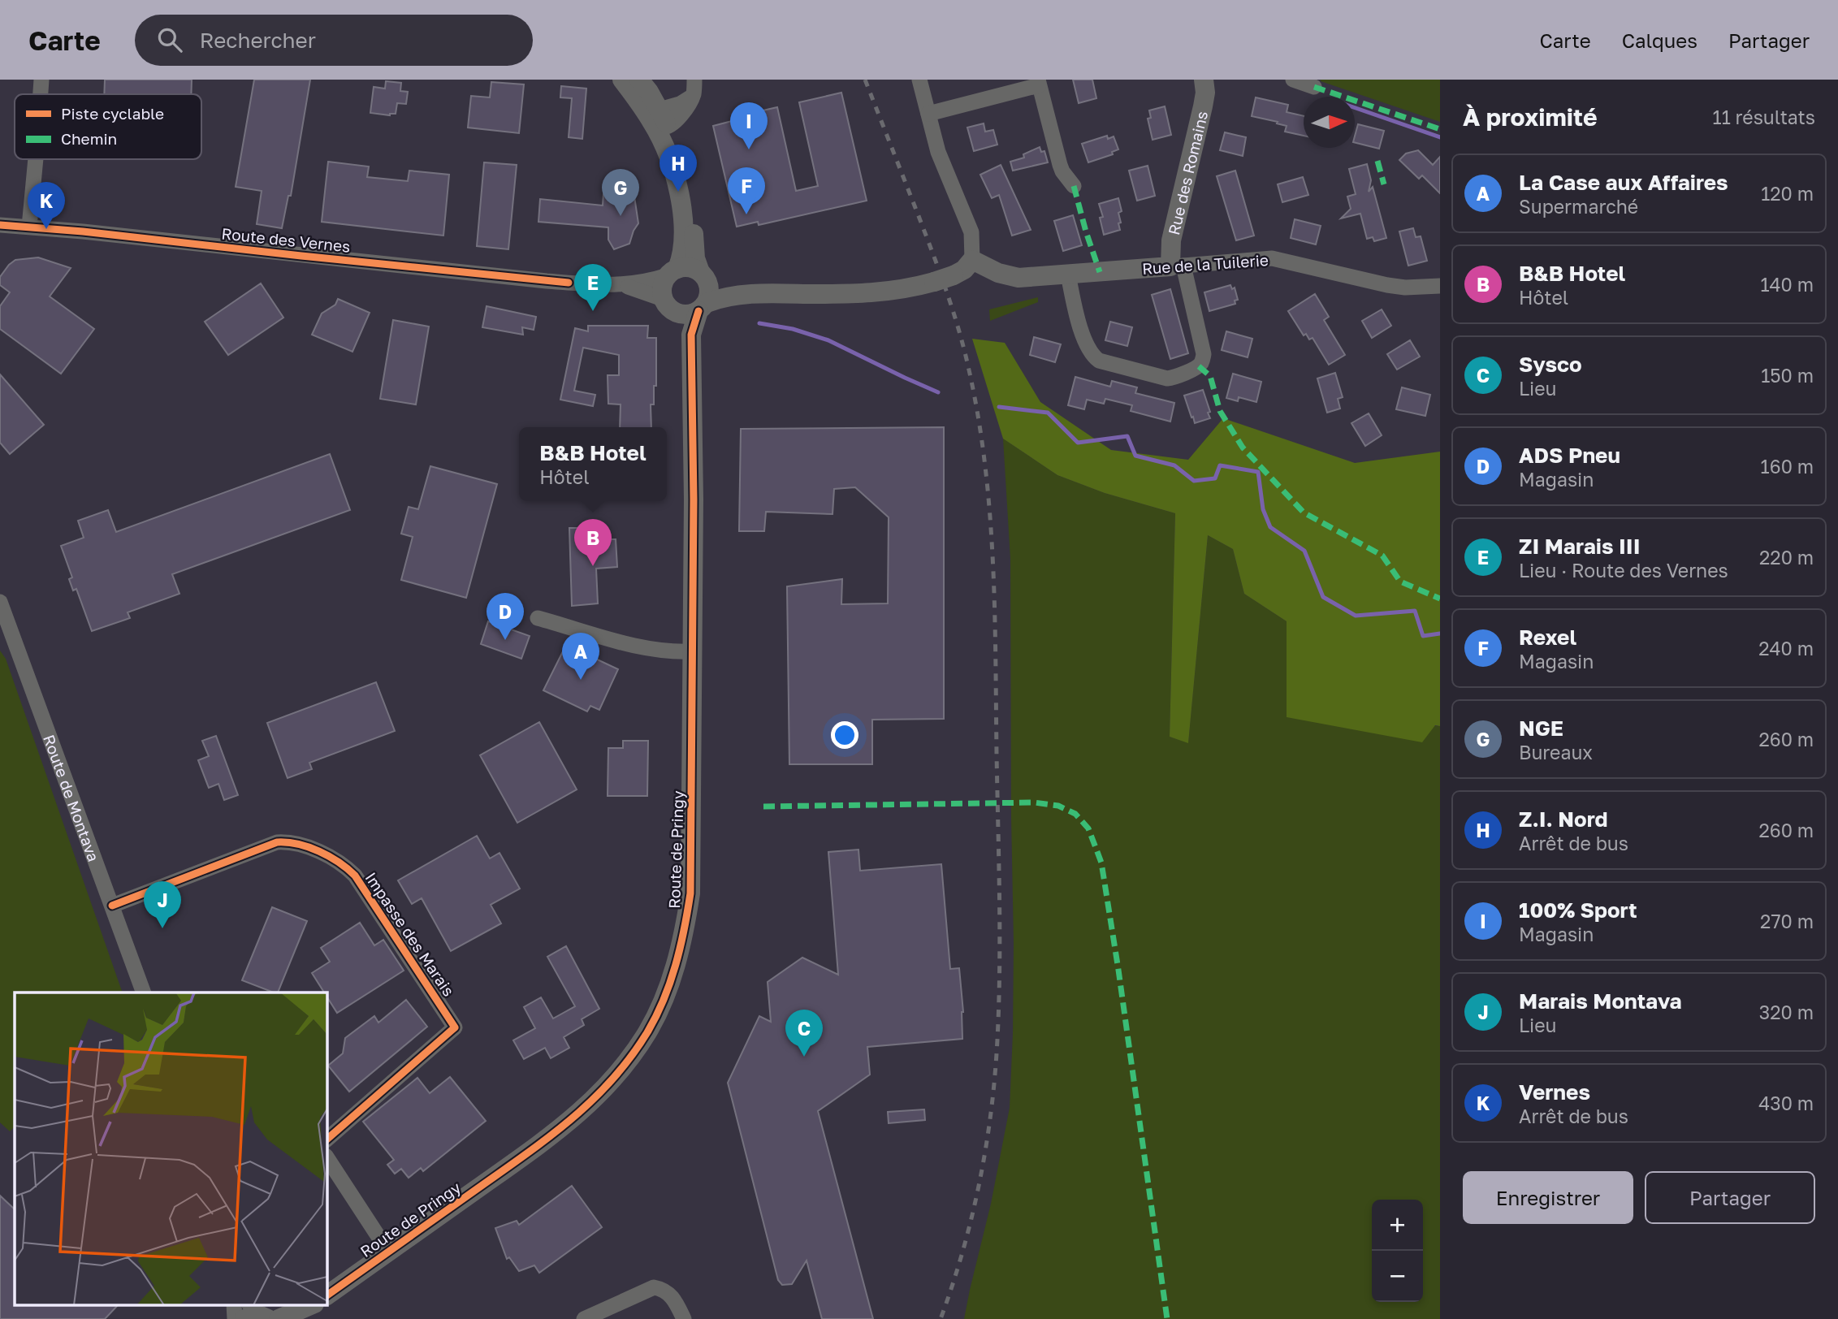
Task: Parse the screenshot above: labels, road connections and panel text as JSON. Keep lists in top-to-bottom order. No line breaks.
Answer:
{"streets":{"street":["Rue des Romains","Route des Vernes","Rue de la Tuilerie","Route de Montava","Route de Pringy","Impasse des Marais"]},"crossings":[["Rue des Romains","Rue de la Tuilerie"],["Route des Vernes","Route de Pringy"],["Route de Montava","Impasse des Marais"]],"legend":["Piste cyclable","Chemin"],"north":"right","page":{"header":"Carte","search":"Rechercher","nav":["Carte","Calques","Partager"],"heading":["À proximité","11 résultats"],"pins":["I","H","F","G","K","E","B","D","A","J","C"],"list":[{"mark":"A","name":"La Case aux Affaires","note":"Supermarché","value":"120 m"},{"mark":"B","name":"B&B Hotel","note":"Hôtel","value":"140 m"},{"mark":"C","name":"Sysco","note":"Lieu","value":"150 m"},{"mark":"D","name":"ADS Pneu","note":"Magasin","value":"160 m"},{"mark":"E","name":"ZI Marais III","note":"Lieu · Route des Vernes","value":"220 m"},{"mark":"F","name":"Rexel","note":"Magasin","value":"240 m"},{"mark":"G","name":"NGE","note":"Bureaux","value":"260 m"},{"mark":"H","name":"Z.I. Nord","note":"Arrêt de bus","value":"260 m"},{"mark":"I","name":"100% Sport","note":"Magasin","value":"270 m"},{"mark":"J","name":"Marais Montava","note":"Lieu","value":"320 m"},{"mark":"K","name":"Vernes","note":"Arrêt de bus","value":"430 m"}],"popup":["B&B Hotel","Hôtel"],"buttons":["Enregistrer","Partager"],"map_buttons":["+","−"]}}
